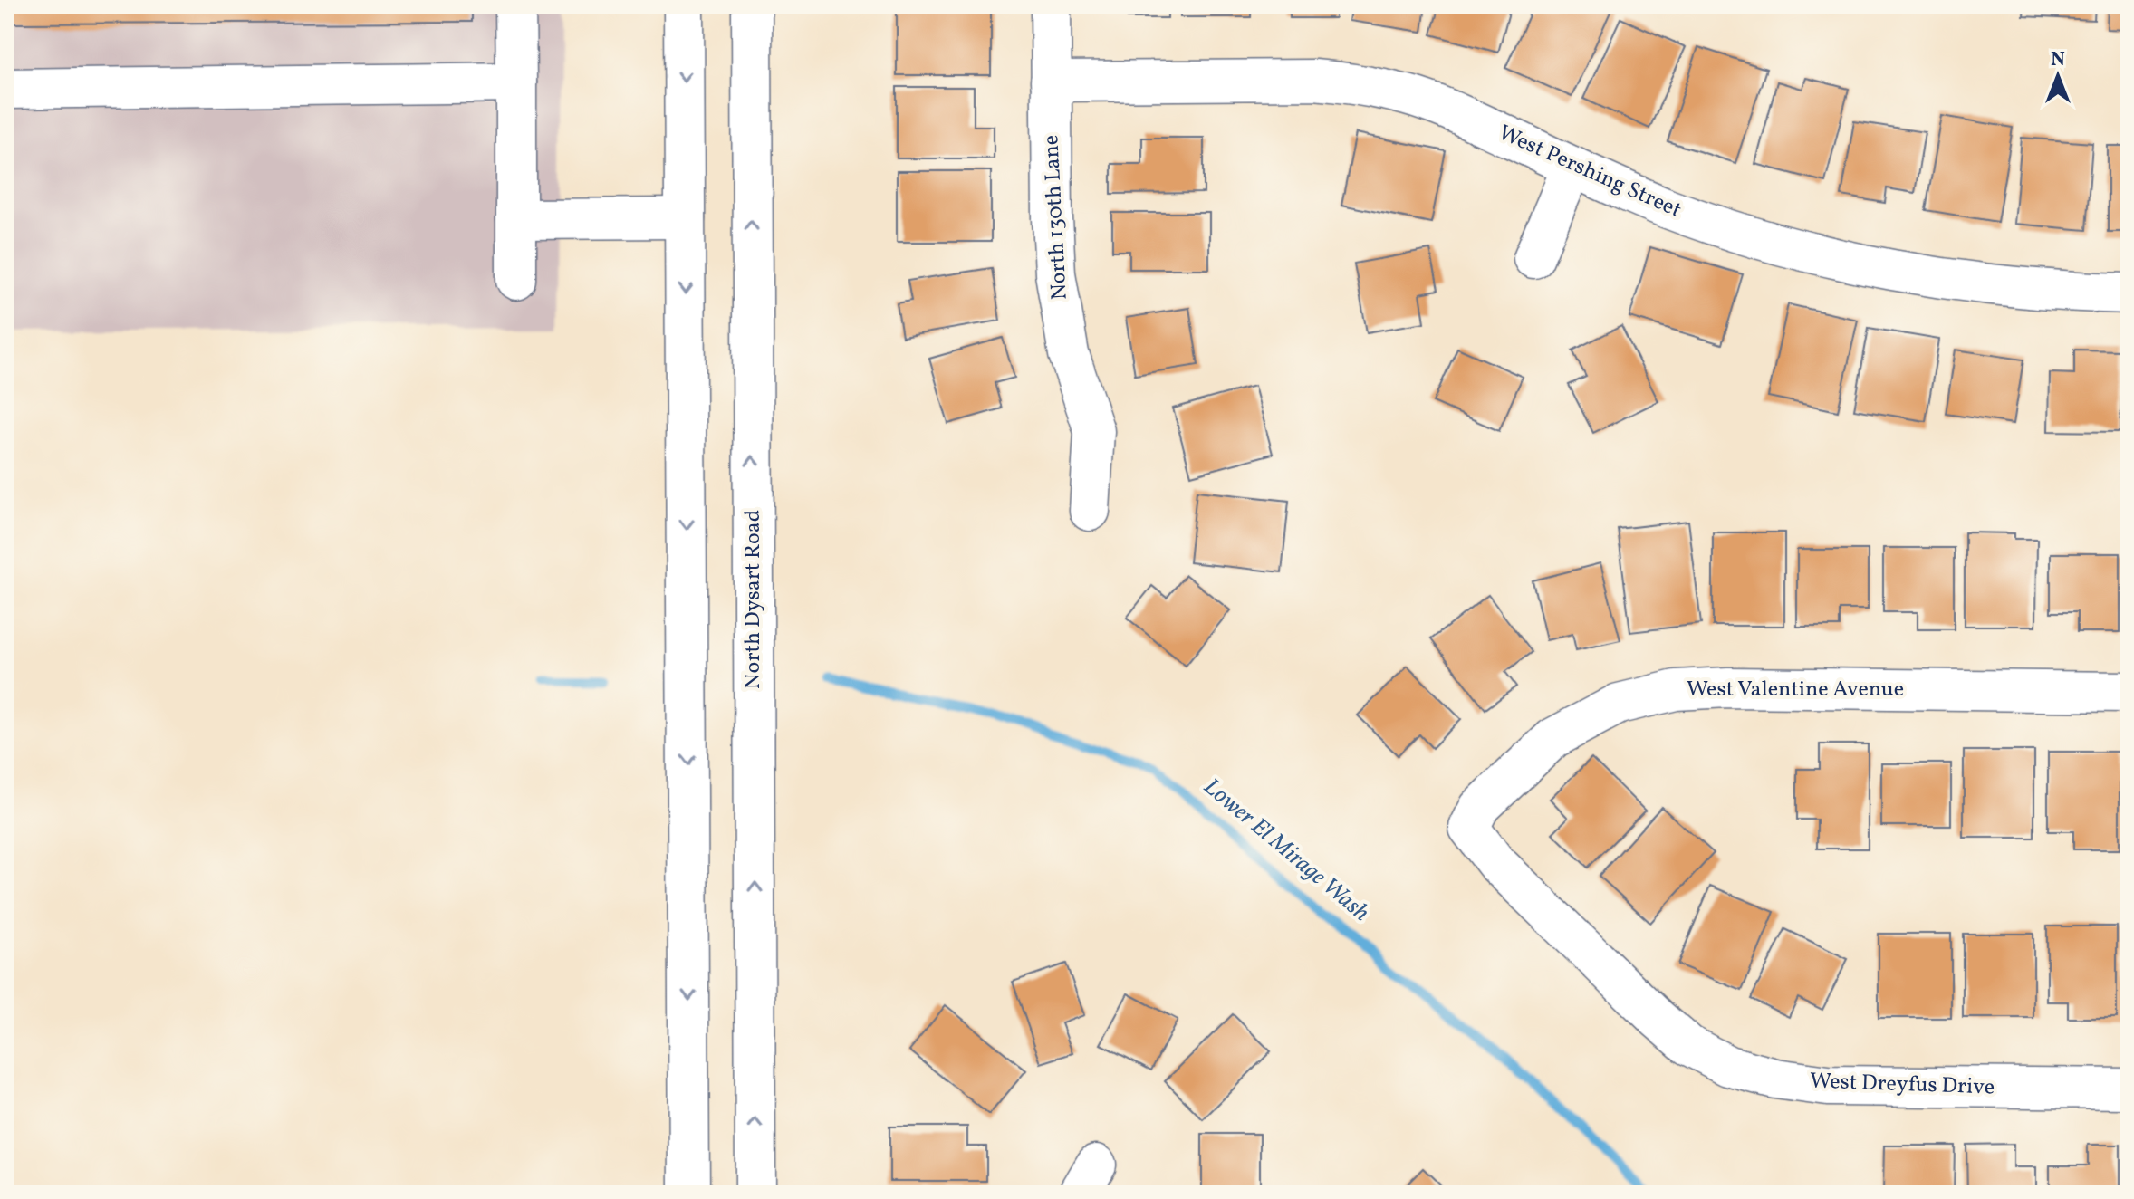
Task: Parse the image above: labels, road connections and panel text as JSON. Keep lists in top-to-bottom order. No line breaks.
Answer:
{"streets":{"street":["West Pershing Street","North 130th Lane","North Dysart Road","West Valentine Avenue","West Dreyfus Drive"]},"crossings":[["West Pershing Street","North 130th Lane"],["West Valentine Avenue","West Dreyfus Drive"]],"water":["Lower El Mirage Wash"],"north":"top"}
